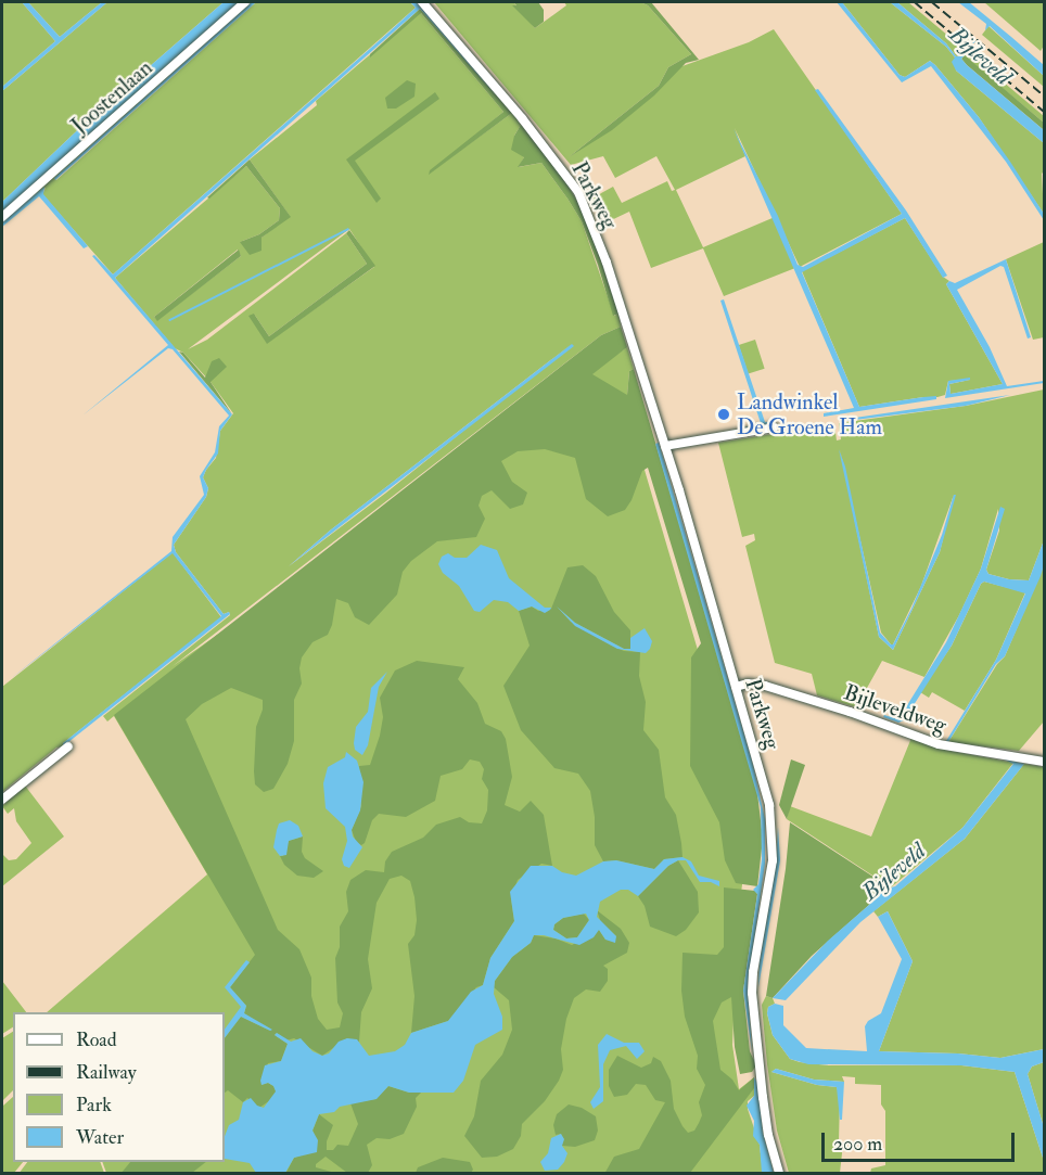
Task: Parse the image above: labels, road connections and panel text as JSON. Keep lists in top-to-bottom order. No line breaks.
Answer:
{"streets":{"street":["Joostenlaan","Parkweg","Bijleveldweg"]},"crossings":[["Parkweg","Bijleveldweg"]],"water":["Bijleveld"],"places":["Landwinkel De Groene Ham"],"legend":["Road","Railway","Park","Water"],"scale_bar":"200 m"}
